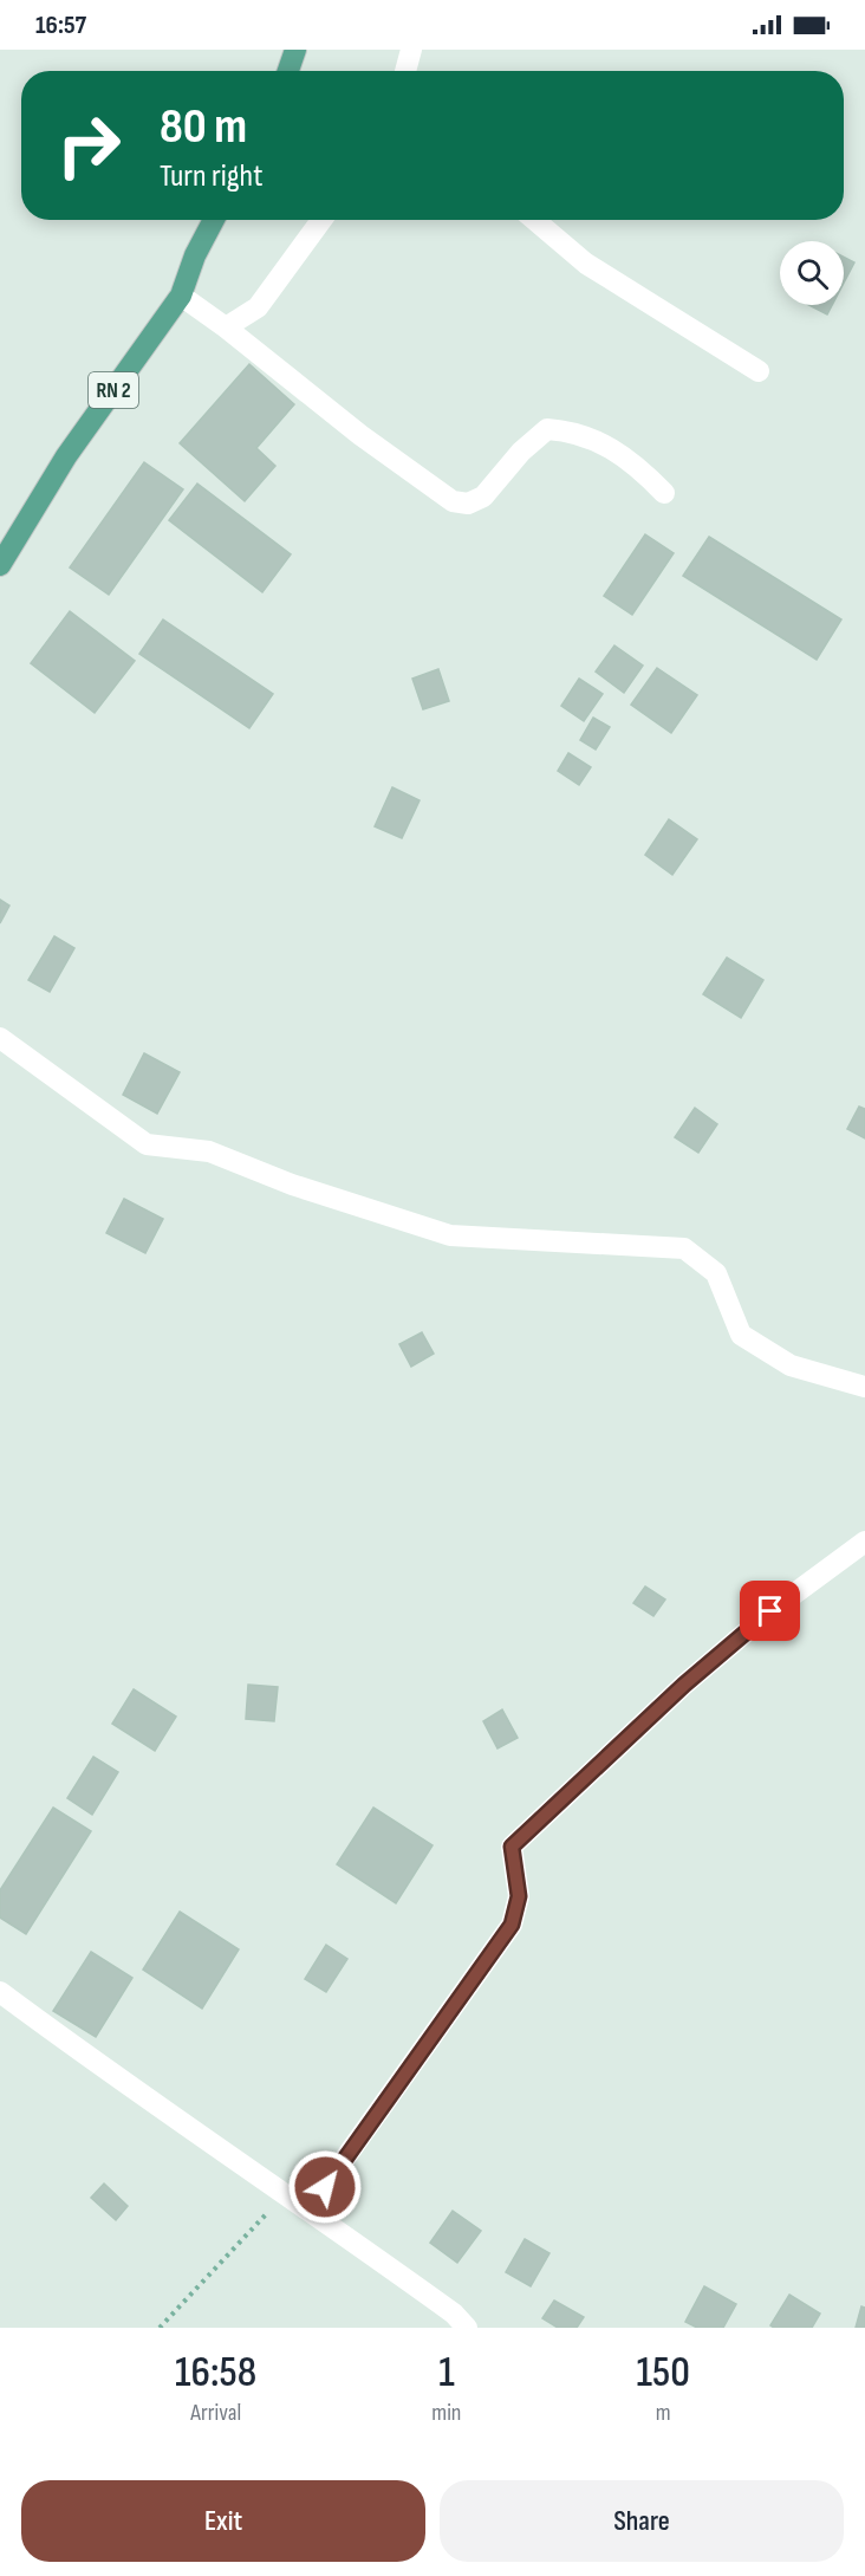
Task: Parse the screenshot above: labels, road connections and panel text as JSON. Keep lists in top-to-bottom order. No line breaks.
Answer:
{"streets":{"main road":["RN 2"]},"page":{"status":"16:57","turn":["80 m","Turn right"],"eta":["16:58","Arrival","1","min","150","m"],"buttons":["Exit","Share"]}}
